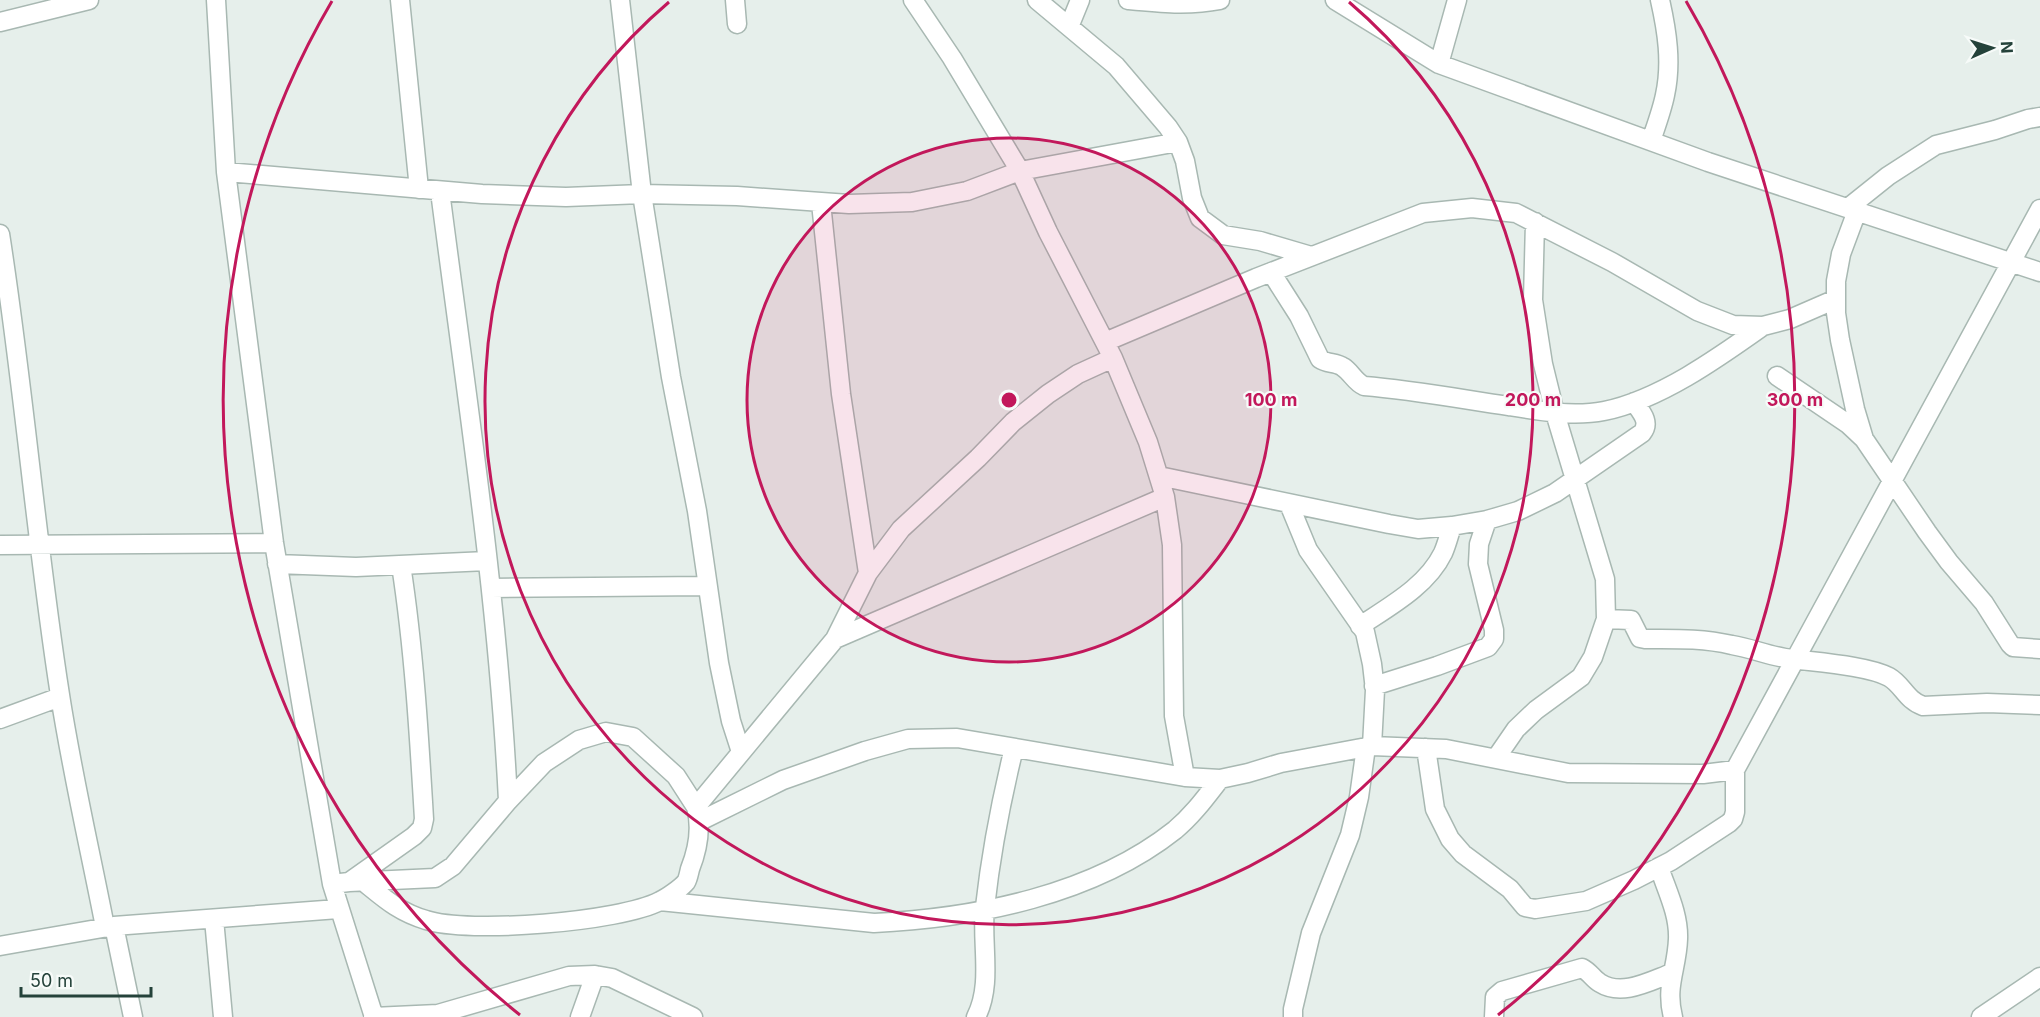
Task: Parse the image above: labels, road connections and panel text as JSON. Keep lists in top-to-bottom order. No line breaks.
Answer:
{"scale_bar":"50 m","north":"right","rings":["100 m","200 m","300 m"]}
